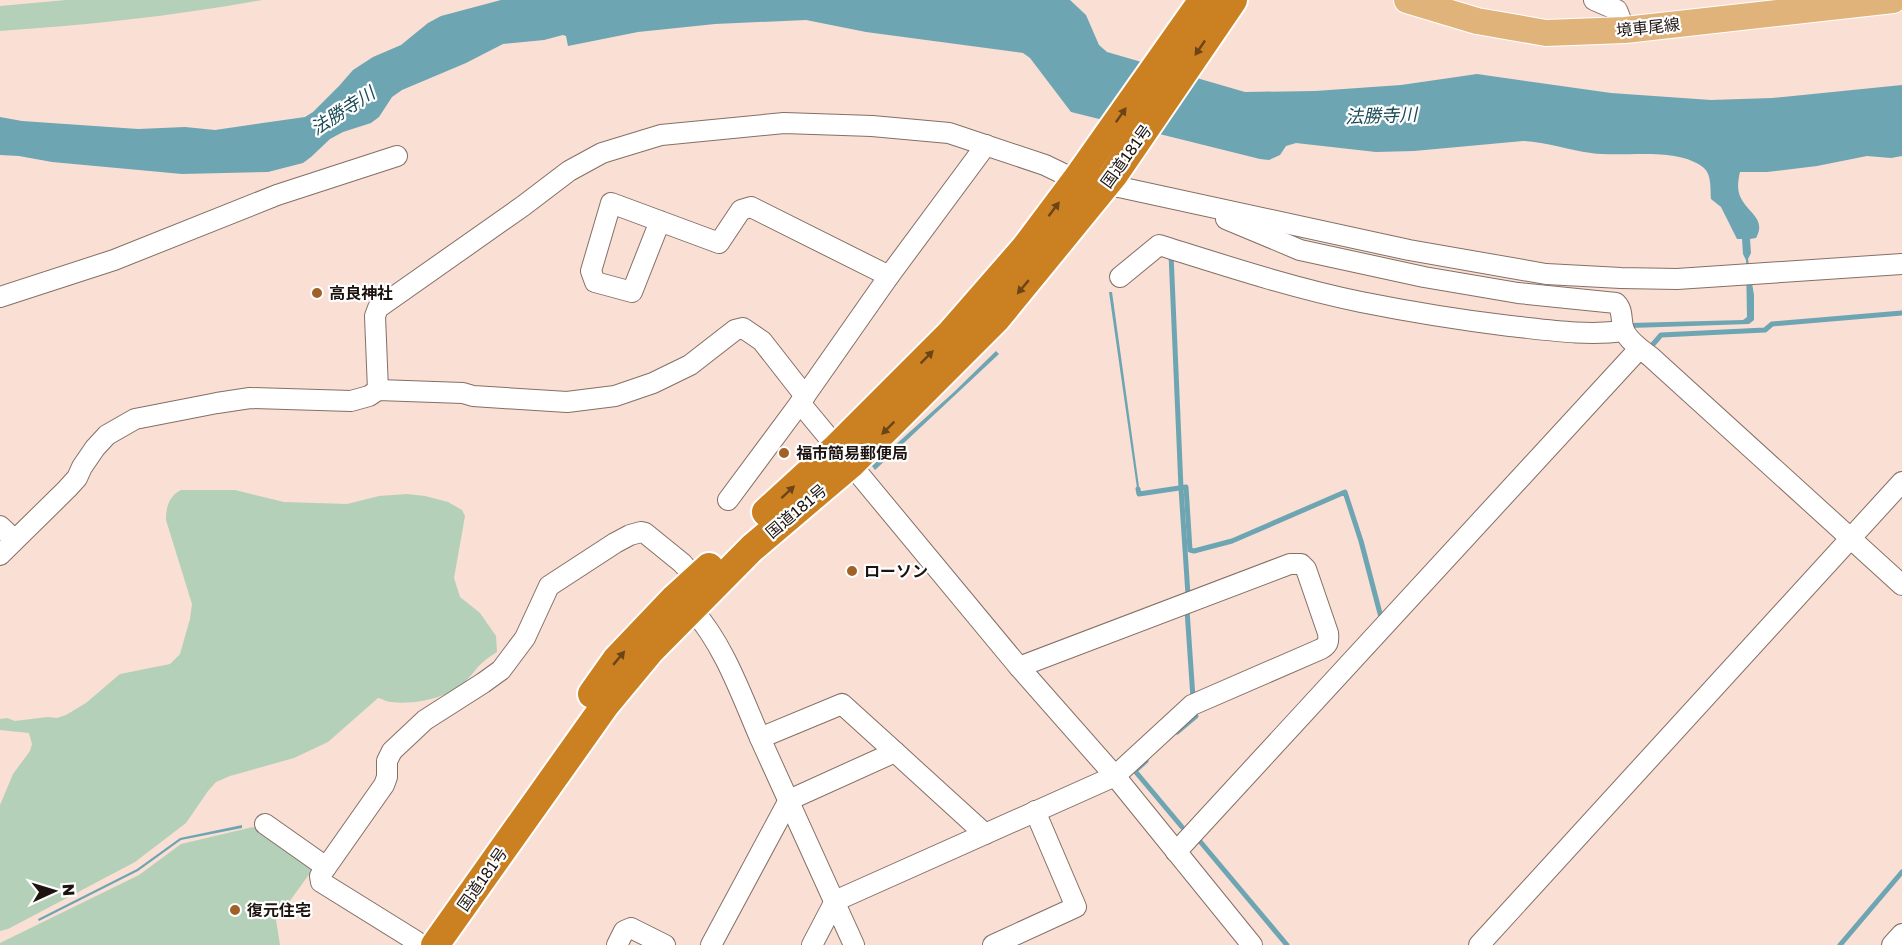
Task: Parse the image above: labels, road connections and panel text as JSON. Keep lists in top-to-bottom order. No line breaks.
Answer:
{"streets":{"highway":["国道181号"],"main road":["境車尾線"]},"water":["法勝寺川"],"places":["高良神社","福市簡易郵便局","ローソン","復元住宅"],"north":"right"}
